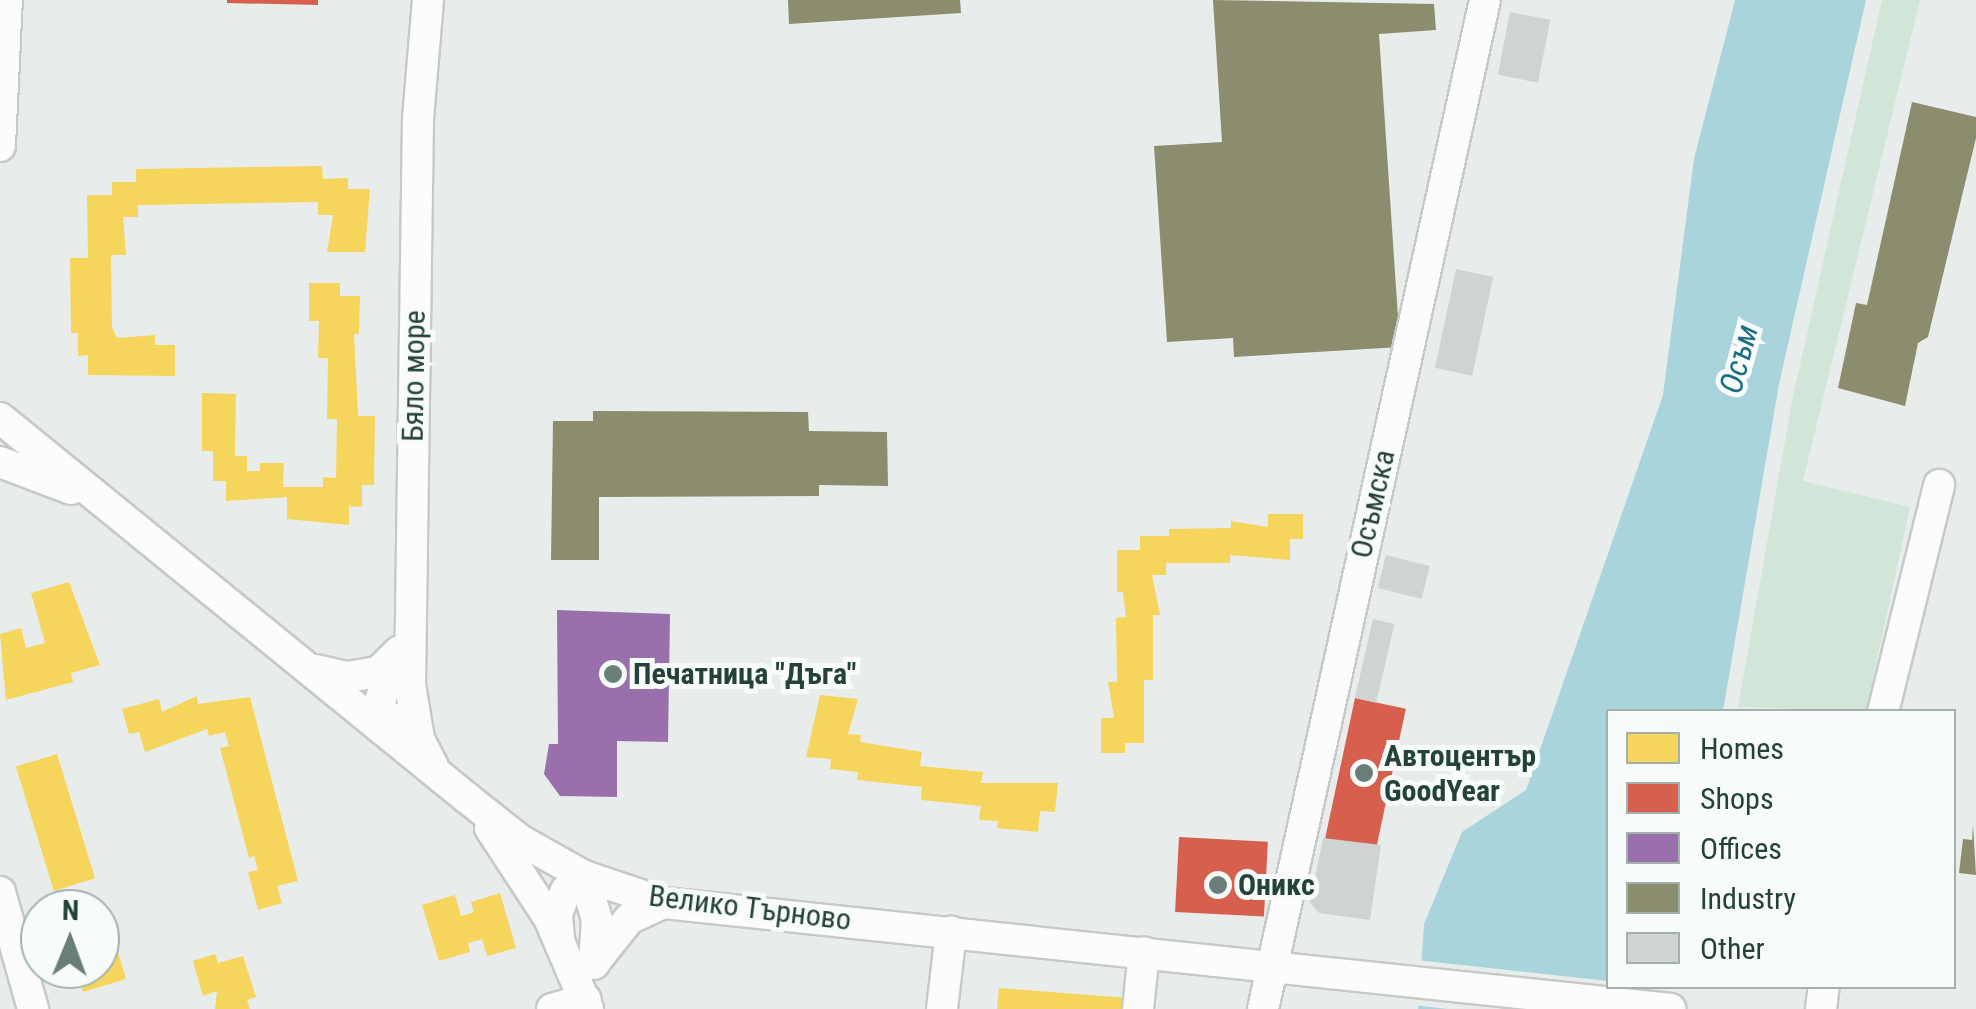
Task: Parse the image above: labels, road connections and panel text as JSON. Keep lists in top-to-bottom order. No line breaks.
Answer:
{"streets":{"street":["Бяло море","Осъмска","Велико Търново"]},"crossings":[["Бяло море","Велико Търново"],["Осъмска","Велико Търново"]],"water":["Осъм"],"places":["Печатница \"Дъга\"","Автоцентър GoodYear","Оникс"],"legend":["Homes","Shops","Offices","Industry","Other"],"north":"top"}
